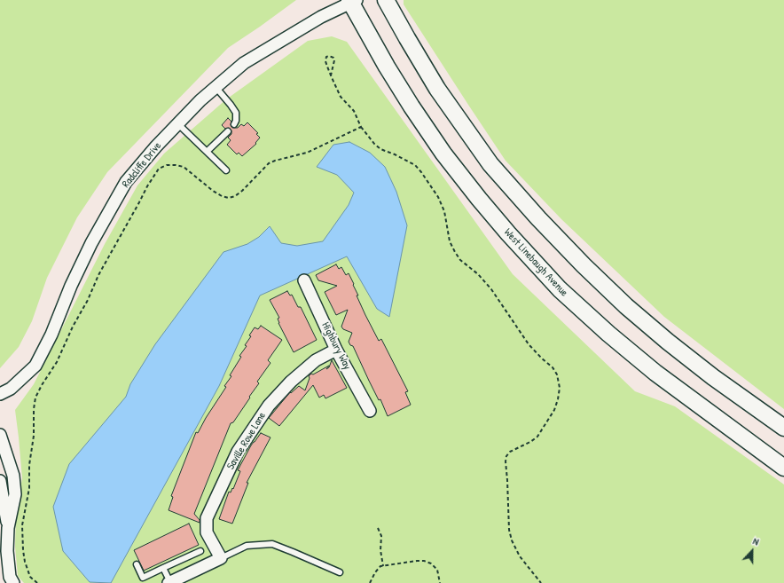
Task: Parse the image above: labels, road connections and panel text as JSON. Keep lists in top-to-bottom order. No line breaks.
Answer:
{"streets":{"main road":["West Linebaugh Avenue"],"street":["Radcliffe Drive","Highbury Way","Saville Rowe Lane"]},"crossings":[["Radcliffe Drive","West Linebaugh Avenue"],["Highbury Way","Saville Rowe Lane"]],"north":"top"}
